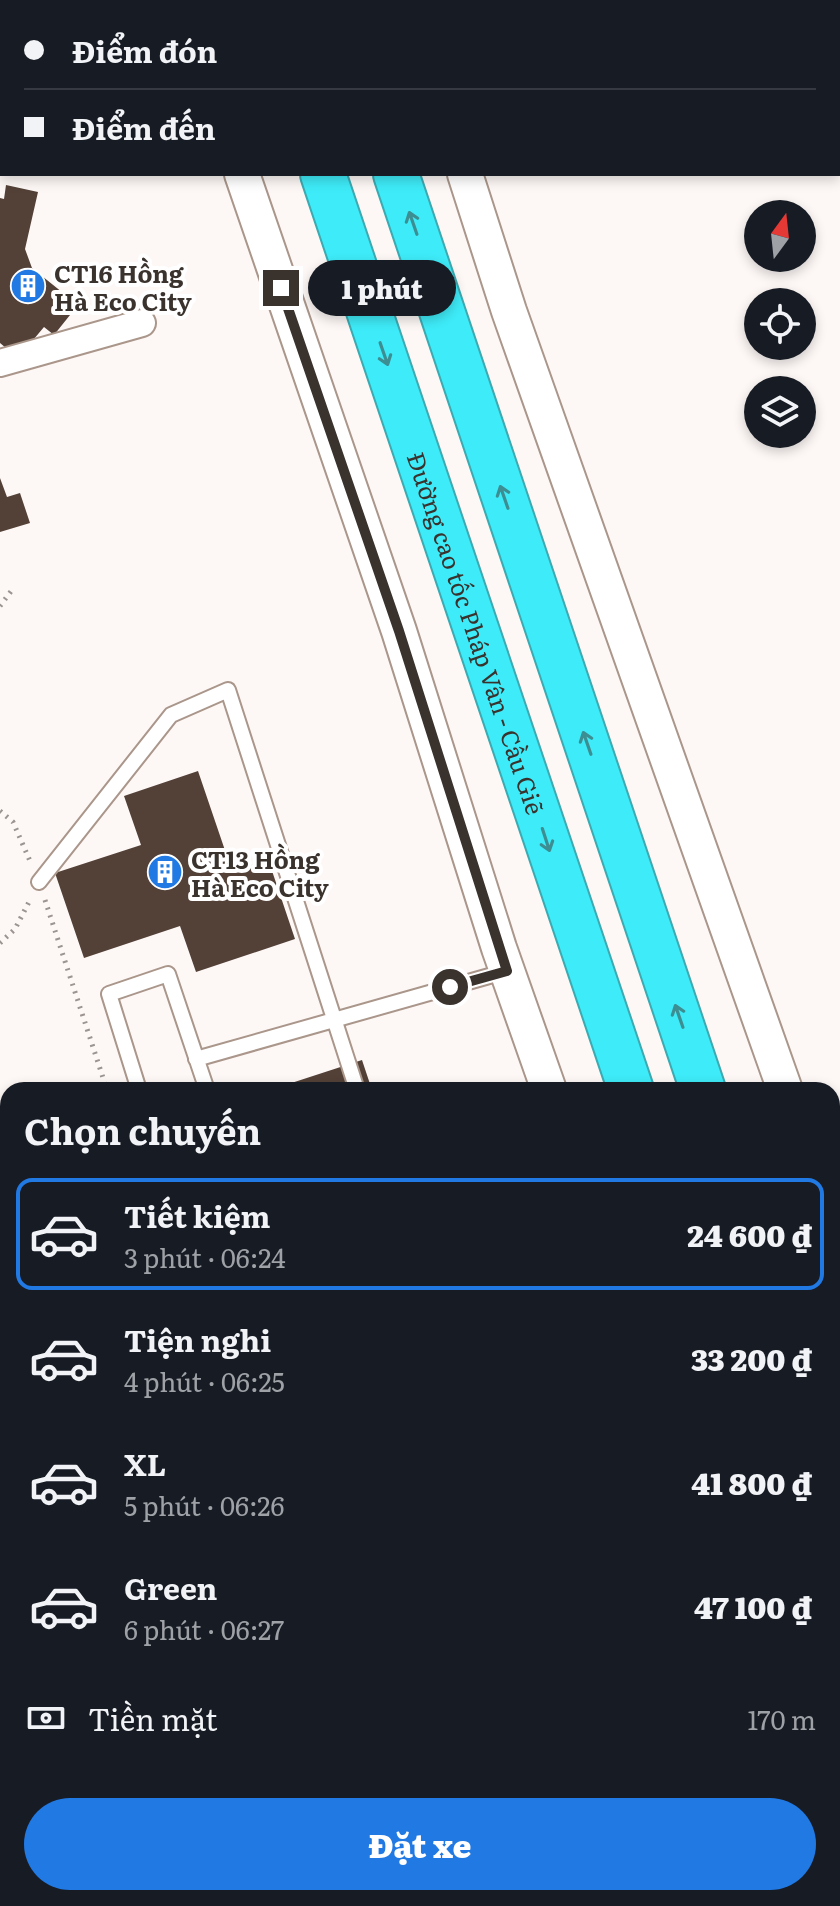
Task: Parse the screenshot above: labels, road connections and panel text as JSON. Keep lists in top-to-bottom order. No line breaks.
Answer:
{"streets":{"highway":["Đường cao tốc Pháp Vân - Cầu Giẽ"]},"places":{"building":["CT16 Hồng Hà Eco City","CT13 Hồng Hà Eco City"]},"north":"top","page":{"banner":["Điểm đón","Điểm đến"],"bubble":"1 phút","heading":"Chọn chuyến","list":[{"name":"Tiết kiệm","note":"3 phút · 06:24","value":"24 600 ₫"},{"name":"Tiện nghi","note":"4 phút · 06:25","value":"33 200 ₫"},{"name":"XL","note":"5 phút · 06:26","value":"41 800 ₫"},{"name":"Green","note":"6 phút · 06:27","value":"47 100 ₫"}],"pay":["Tiền mặt","170 m"],"buttons":"Đặt xe"}}
